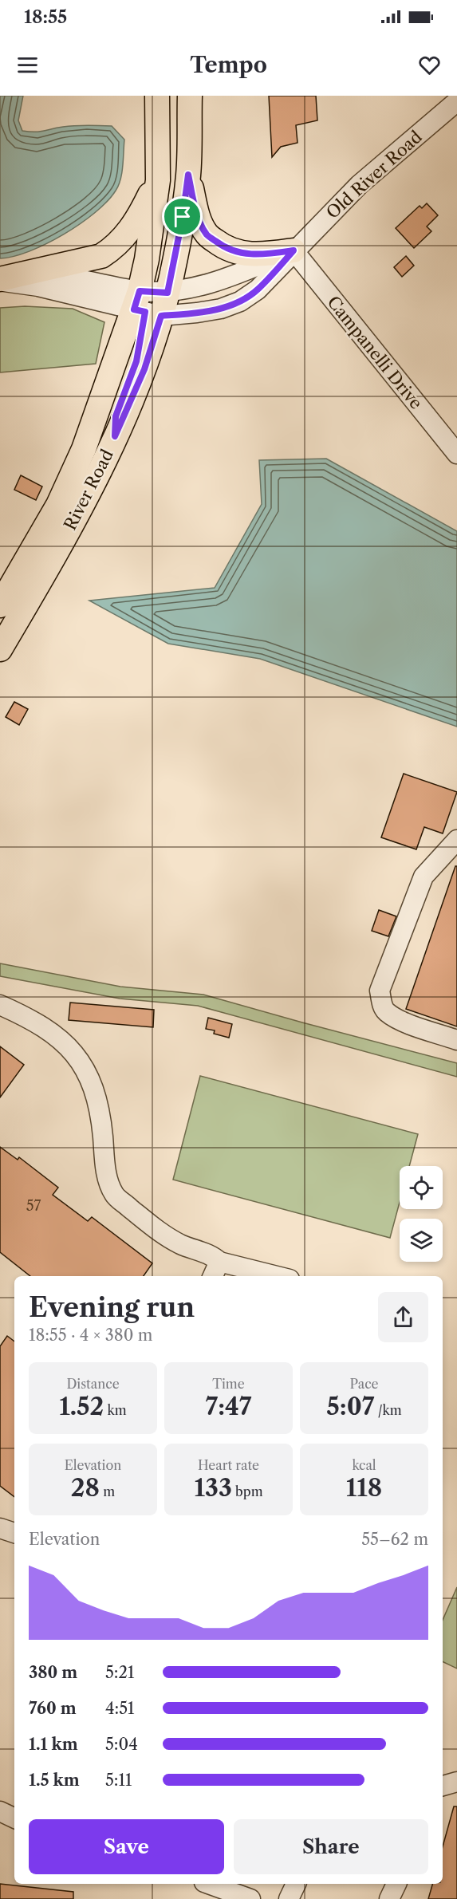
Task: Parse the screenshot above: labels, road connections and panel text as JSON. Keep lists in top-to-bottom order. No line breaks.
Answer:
{"streets":{"main road":["River Road"],"street":["Old River Road","Campanelli Drive"]},"crossings":[["Old River Road","Campanelli Drive"],["Old River Road","River Road"]],"house_numbers":["57"],"page":{"status":"18:55","header":"Tempo","heading":["Evening run","18:55 · 4 × 380 m"],"stats":[["Distance","1.52 km"],["Time","7:47"],["Pace","5:07 /km"],["Elevation","28 m"],["Heart rate","133 bpm"],["kcal","118"]],"chart":["Elevation","55–62 m"],"list":[{"name":"380 m","note":"5:21"},{"name":"760 m","note":"4:51"},{"name":"1.1 km","note":"5:04"},{"name":"1.5 km","note":"5:11"}],"buttons":["Save","Share"]}}
